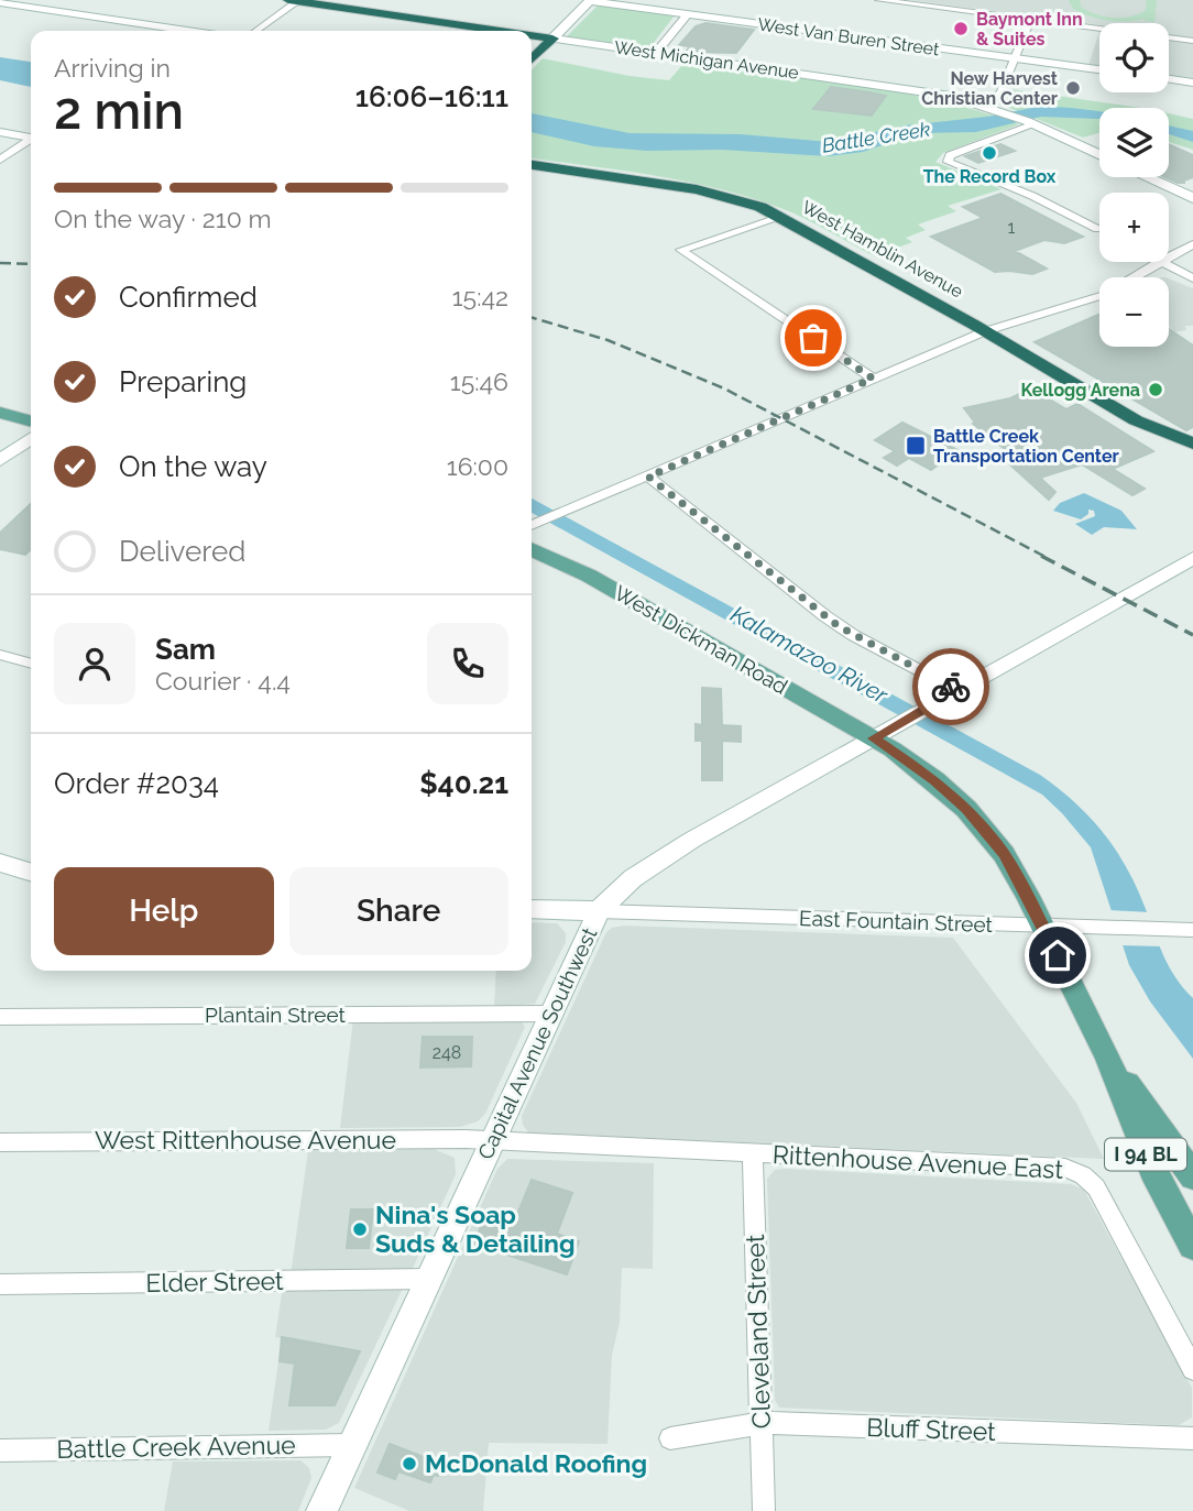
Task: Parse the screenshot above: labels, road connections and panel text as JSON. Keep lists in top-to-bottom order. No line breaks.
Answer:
{"streets":{"highway":["West Michigan Avenue","West Hamblin Avenue"],"main road":["West Dickman Road","I 94 BL"],"street":["West Van Buren Street","East Fountain Street","Plantain Street","Capital Avenue Southwest","West Rittenhouse Avenue","Rittenhouse Avenue East","Elder Street","Cleveland Street","Bluff Street","Battle Creek Avenue"]},"crossings":[["West Dickman Road","Capital Avenue Southwest"],["West Dickman Road","I 94 BL"],["East Fountain Street","Capital Avenue Southwest"],["East Fountain Street","I 94 BL"],["Plantain Street","Capital Avenue Southwest"],["Capital Avenue Southwest","West Rittenhouse Avenue"],["Capital Avenue Southwest","I 94 BL"],["Capital Avenue Southwest","Elder Street"],["Capital Avenue Southwest","Battle Creek Avenue"],["West Rittenhouse Avenue","Rittenhouse Avenue East"],["West Rittenhouse Avenue","Cleveland Street"],["Rittenhouse Avenue East","Cleveland Street"],["Cleveland Street","Bluff Street"]],"water":["Battle Creek","Kalamazoo River"],"places":{"other":["Baymont Inn & Suites","New Harvest Christian Center","The Record Box","Kellogg Arena","Nina's Soap Suds & Detailing","McDonald Roofing"],"transit":["Battle Creek Transportation Center"]},"house_numbers":["1","248"],"page":{"map_buttons":["+","−"],"heading":["2 min","Arriving in","16:06–16:11"],"panel":["Sam","Courier · 4.4","Order #2034","$40.21"],"bar":"On the way · 210 m","list":[["Confirmed","15:42"],["Preparing","15:46"],["On the way","16:00"],"Delivered"],"buttons":["Help","Share"]}}
